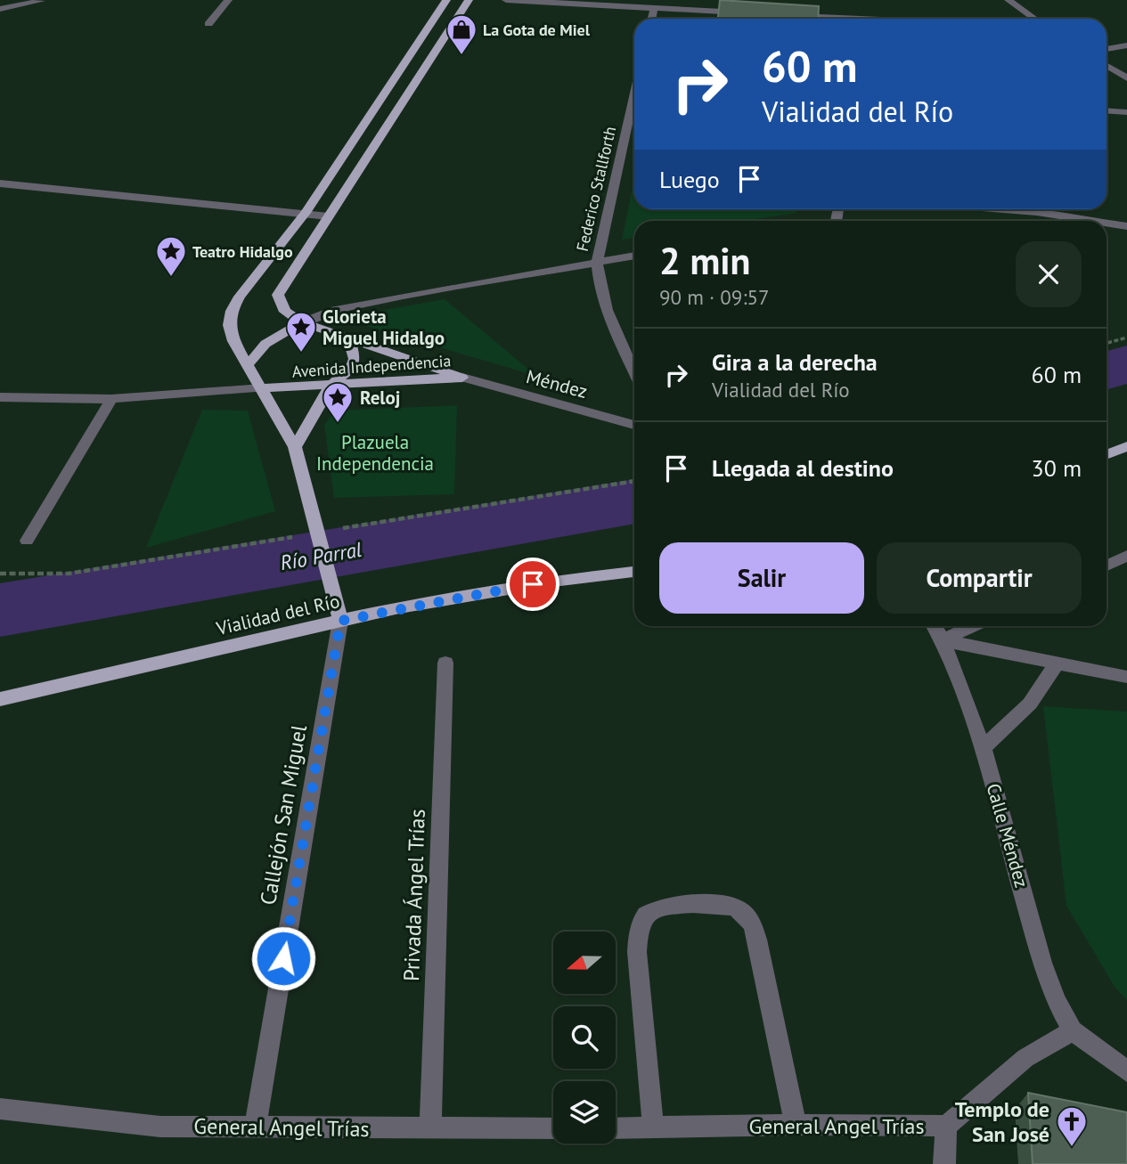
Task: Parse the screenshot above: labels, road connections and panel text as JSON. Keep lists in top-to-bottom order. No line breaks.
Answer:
{"streets":{"main road":["Avenida Independencia","Vialidad del Río"],"street":["Federico Stallforth","Méndez","Callejón San Miguel","Calle Méndez","Privada Ángel Trías","General Angel Trías"]},"crossings":[["Avenida Independencia","Méndez"],["Vialidad del Río","Callejón San Miguel"],["Callejón San Miguel","General Angel Trías"],["Calle Méndez","General Angel Trías"],["Privada Ángel Trías","General Angel Trías"]],"water":["Río Parral"],"parks":["Plazuela Independencia"],"places":{"shop":["La Gota de Miel"],"place":["Teatro Hidalgo","Glorieta Miguel Hidalgo","Reloj"],"church":["Templo de San José"]},"north":"left","page":{"turn":["60 m","Vialidad del Río"],"then":"Luego","heading":["2 min","90 m · 09:57"],"list":[{"name":"Gira a la derecha","note":"Vialidad del Río","value":"60 m"},{"name":"Llegada al destino","value":"30 m"}],"buttons":["Salir","Compartir"]}}
